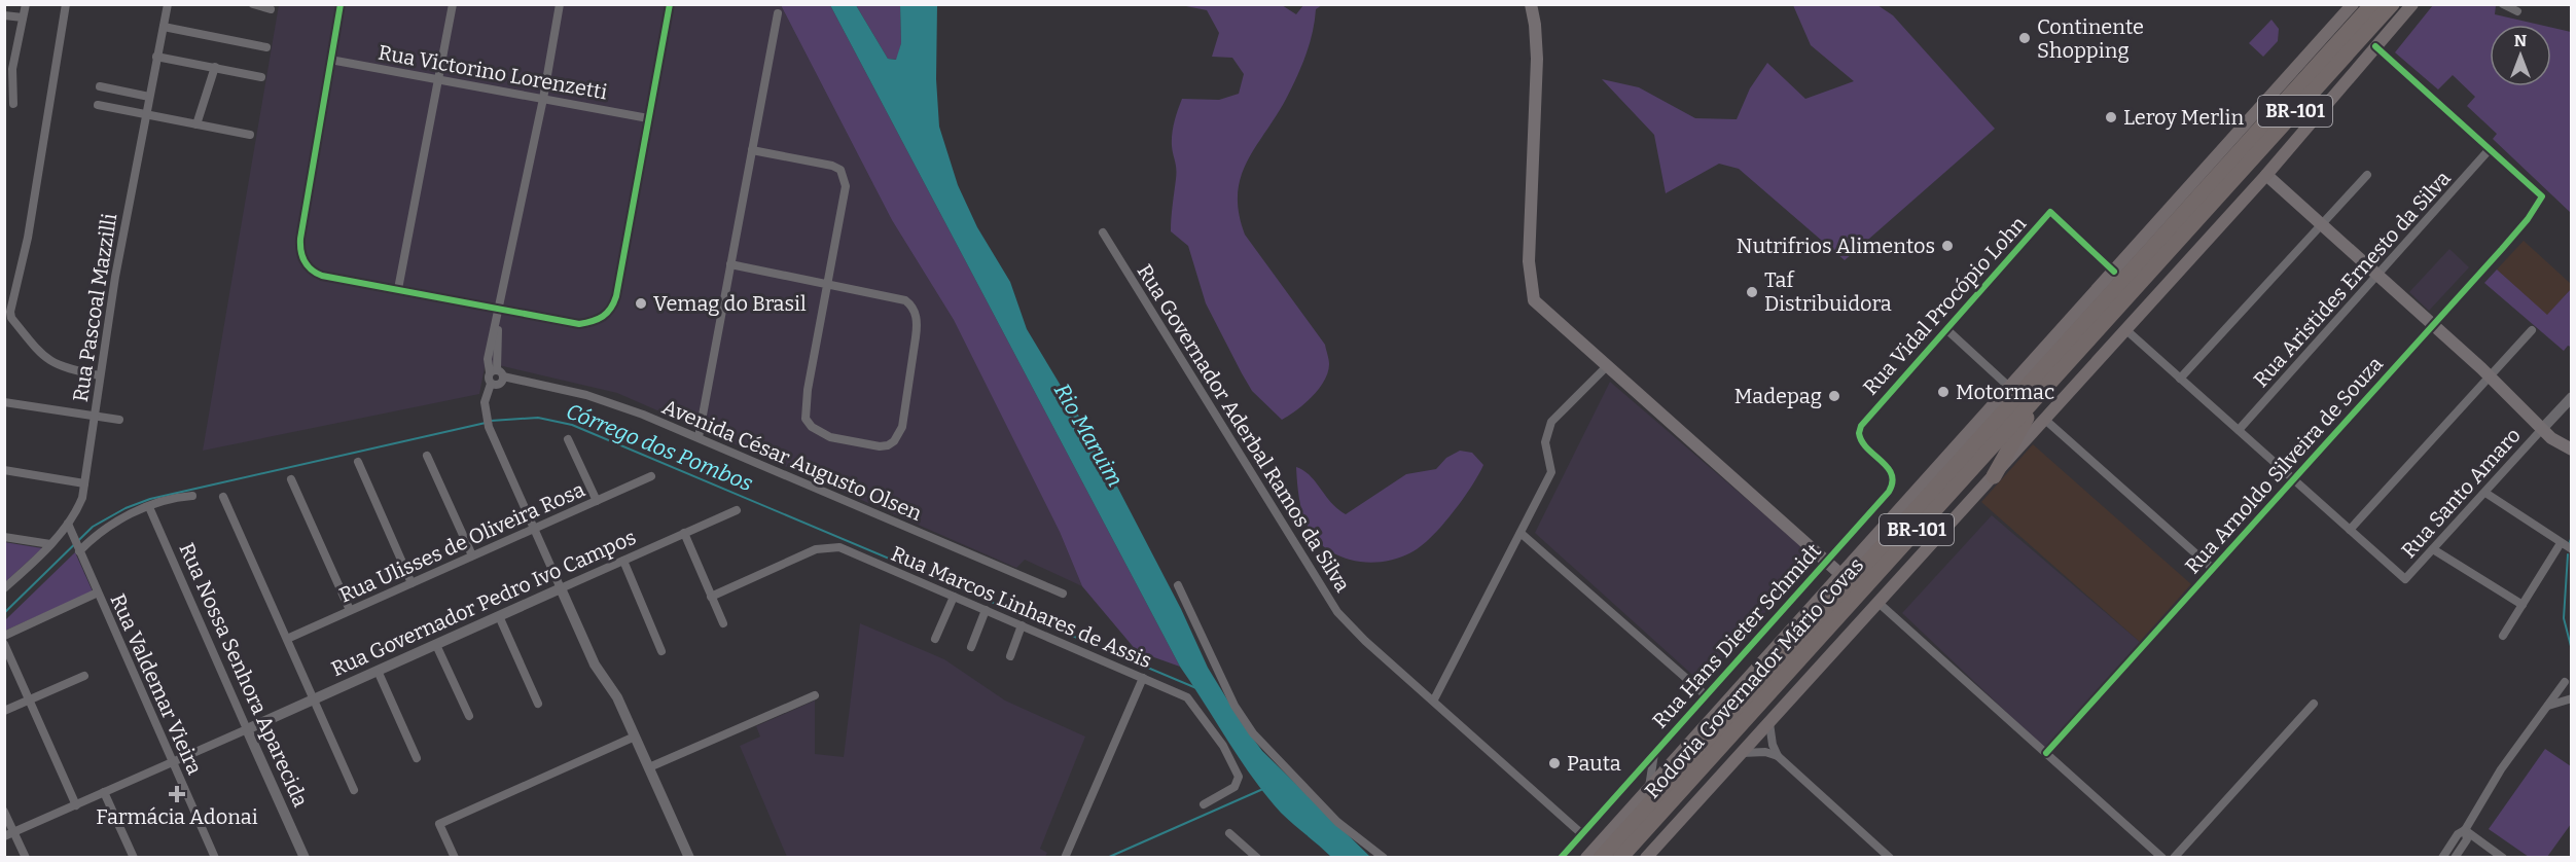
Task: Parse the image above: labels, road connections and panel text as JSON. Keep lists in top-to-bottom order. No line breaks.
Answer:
{"streets":{"highway":["BR-101","Rodovia Governador Mário Covas"],"street":["Rua Victorino Lorenzetti","Rua Aristides Ernesto da Silva","Rua Vidal Procópio Lohn","Rua Pascoal Mazzilli","Rua Governador Aderbal Ramos da Silva","Avenida César Augusto Olsen","Rua Arnoldo Silveira de Souza","Rua Santo Amaro","Rua Ulisses de Oliveira Rosa","Rua Governador Pedro Ivo Campos","Rua Marcos Linhares de Assis","Rua Hans Dieter Schmidt","Rua Nossa Senhora Aparecida","Rua Valdemar Vieira"]},"crossings":[["Rua Aristides Ernesto da Silva","Rua Arnoldo Silveira de Souza"],["Rua Vidal Procópio Lohn","Rua Hans Dieter Schmidt"],["Rua Pascoal Mazzilli","Rua Valdemar Vieira"],["Rua Governador Aderbal Ramos da Silva","Rua Hans Dieter Schmidt"],["Rua Governador Pedro Ivo Campos","Rua Nossa Senhora Aparecida"]],"water":["Rio Maruim","Córrego dos Pombos"],"places":{"other":["Continente Shopping","Leroy Merlin","Nutrifrios Alimentos","Taf Distribuidora","Vemag do Brasil","Motormac","Madepag","Pauta"],"health":["Farmácia Adonai"]},"north":"top"}
